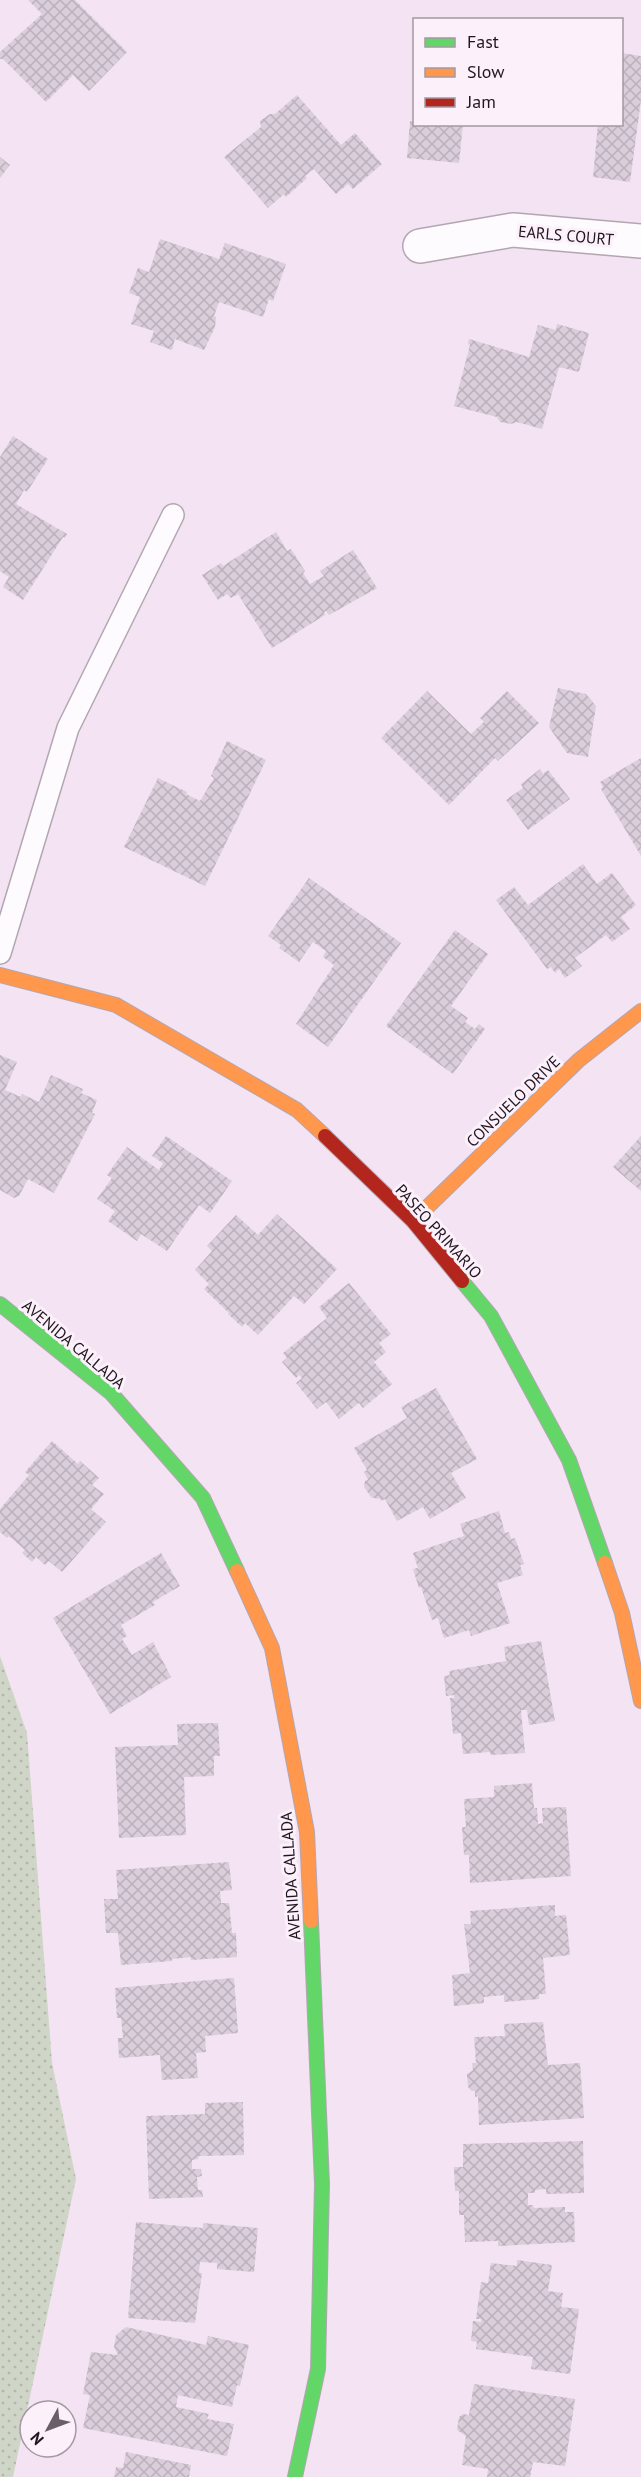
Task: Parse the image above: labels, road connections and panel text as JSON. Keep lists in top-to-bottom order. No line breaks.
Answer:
{"streets":{"street":["EARLS COURT","CONSUELO DRIVE","PASEO PRIMARIO","AVENIDA CALLADA"]},"crossings":[["CONSUELO DRIVE","PASEO PRIMARIO"]],"legend":["Fast","Slow","Jam"],"north":"bottom left"}
